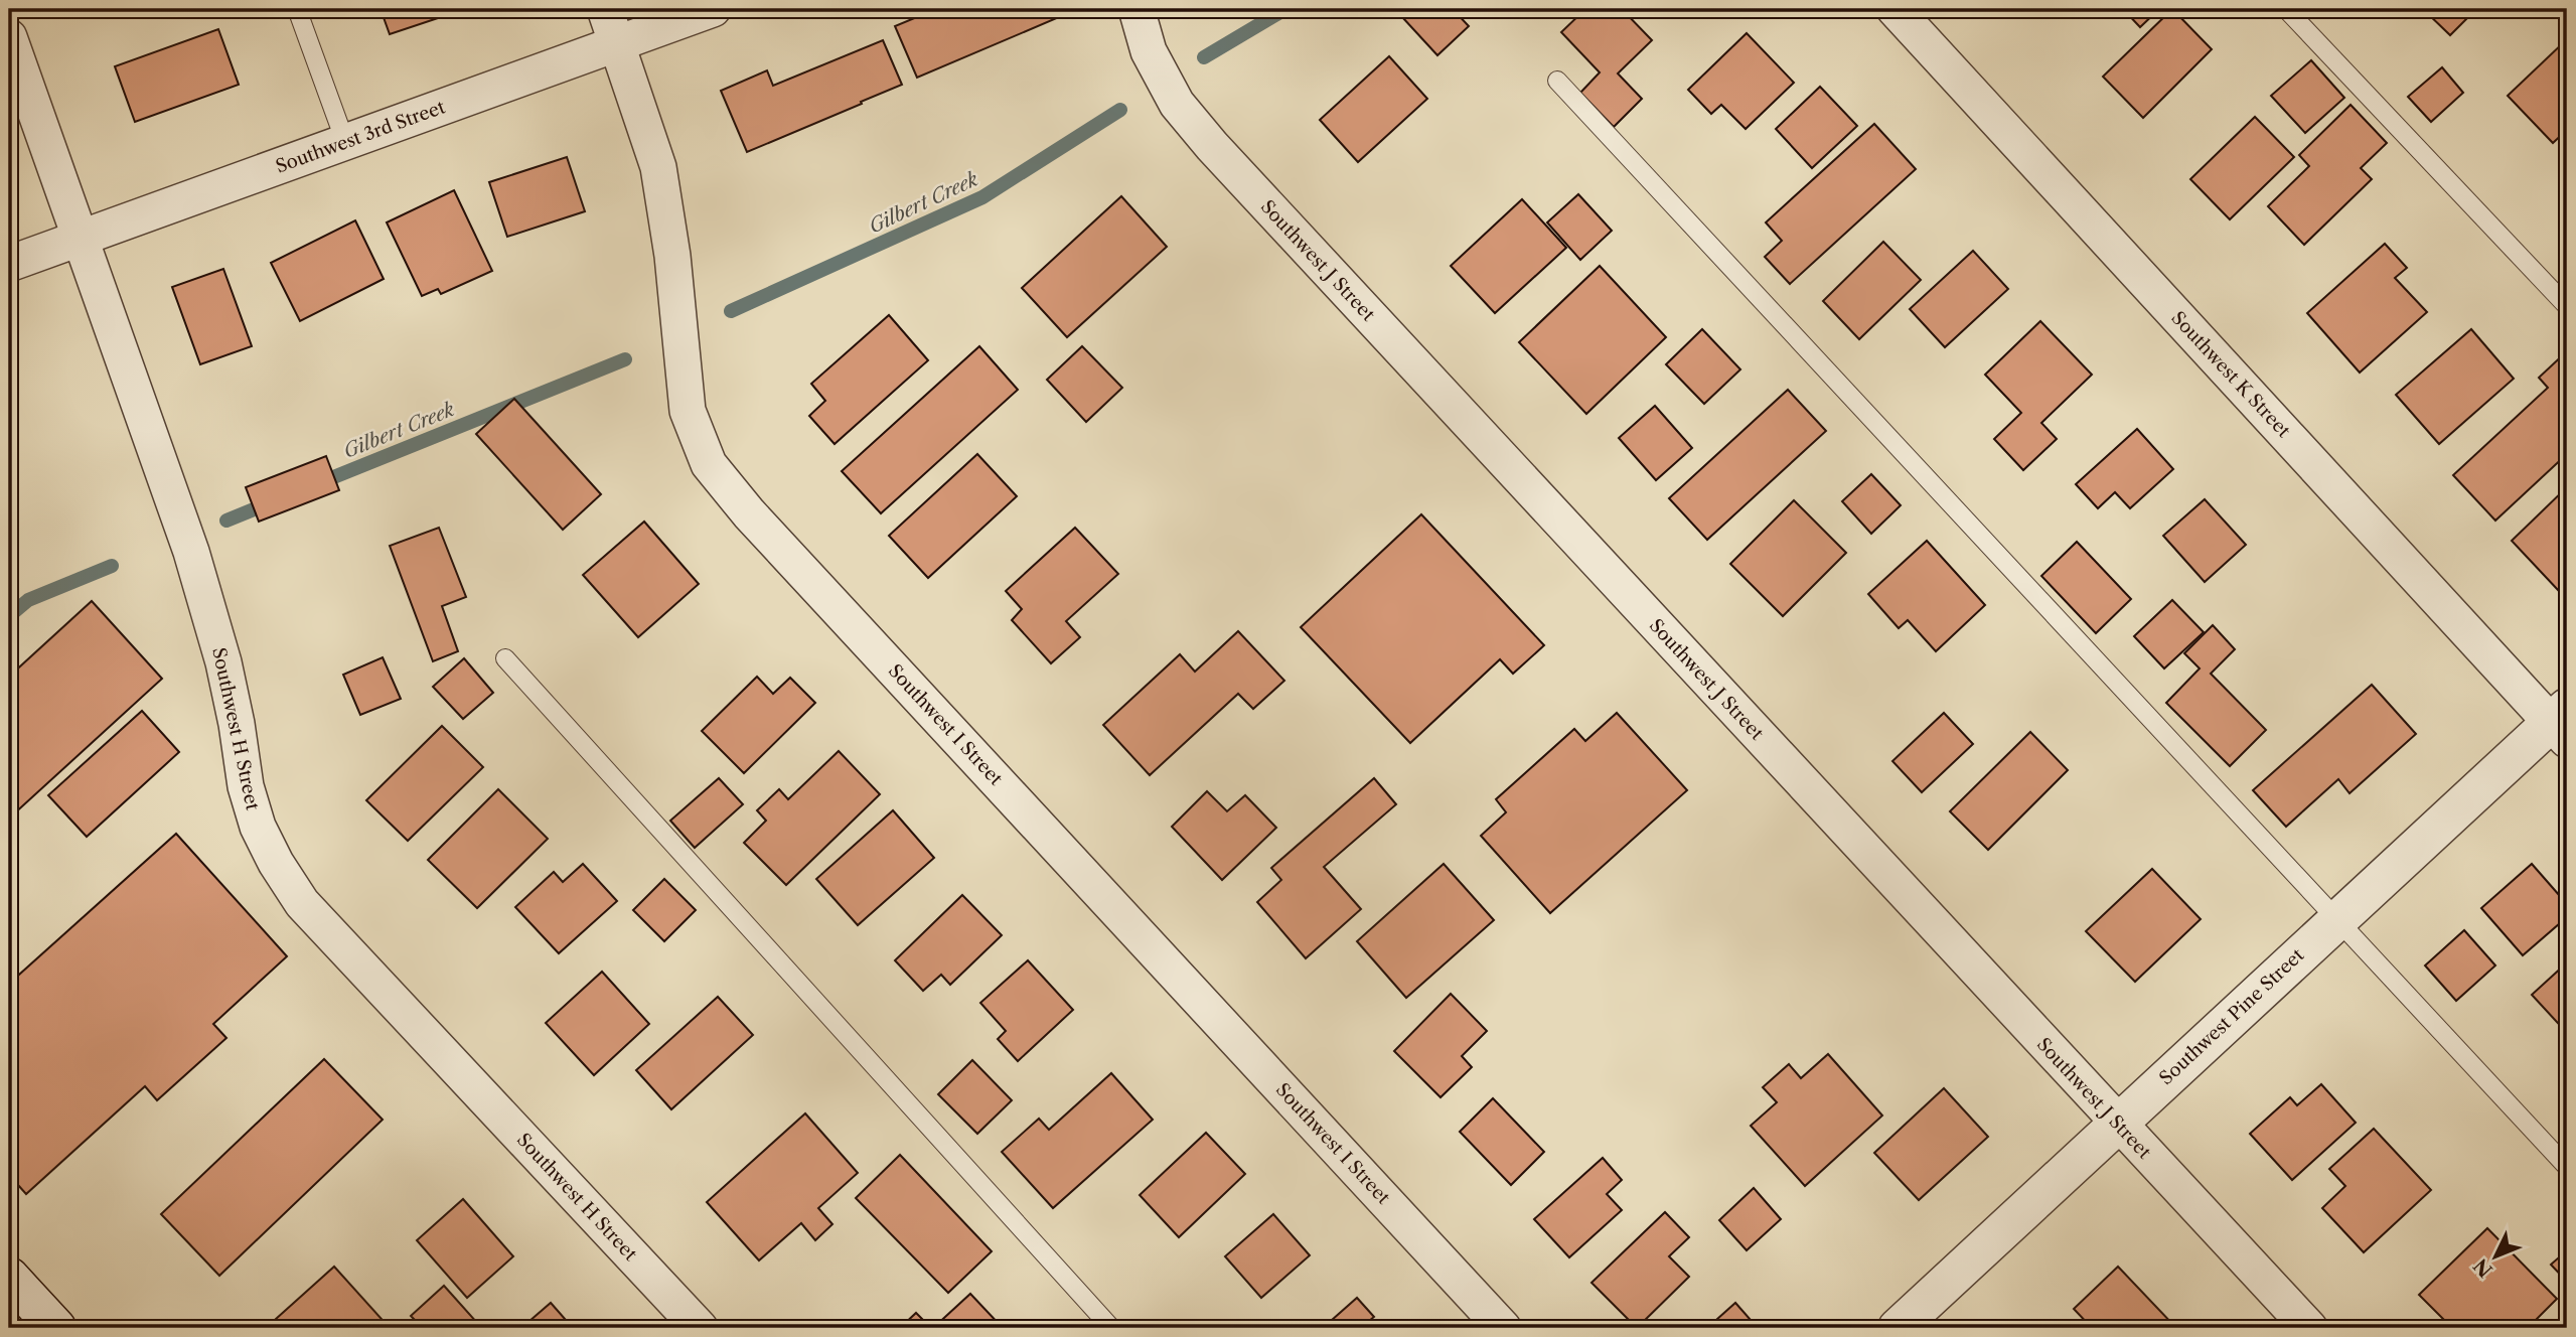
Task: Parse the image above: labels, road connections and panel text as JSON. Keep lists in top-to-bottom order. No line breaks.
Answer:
{"streets":{"street":["Southwest 3rd Street","Southwest J Street","Southwest K Street","Southwest I Street","Southwest H Street","Southwest Pine Street"]},"crossings":[["Southwest 3rd Street","Southwest I Street"],["Southwest 3rd Street","Southwest H Street"],["Southwest J Street","Southwest Pine Street"],["Southwest K Street","Southwest Pine Street"]],"water":["Gilbert Creek"],"north":"bottom left"}
